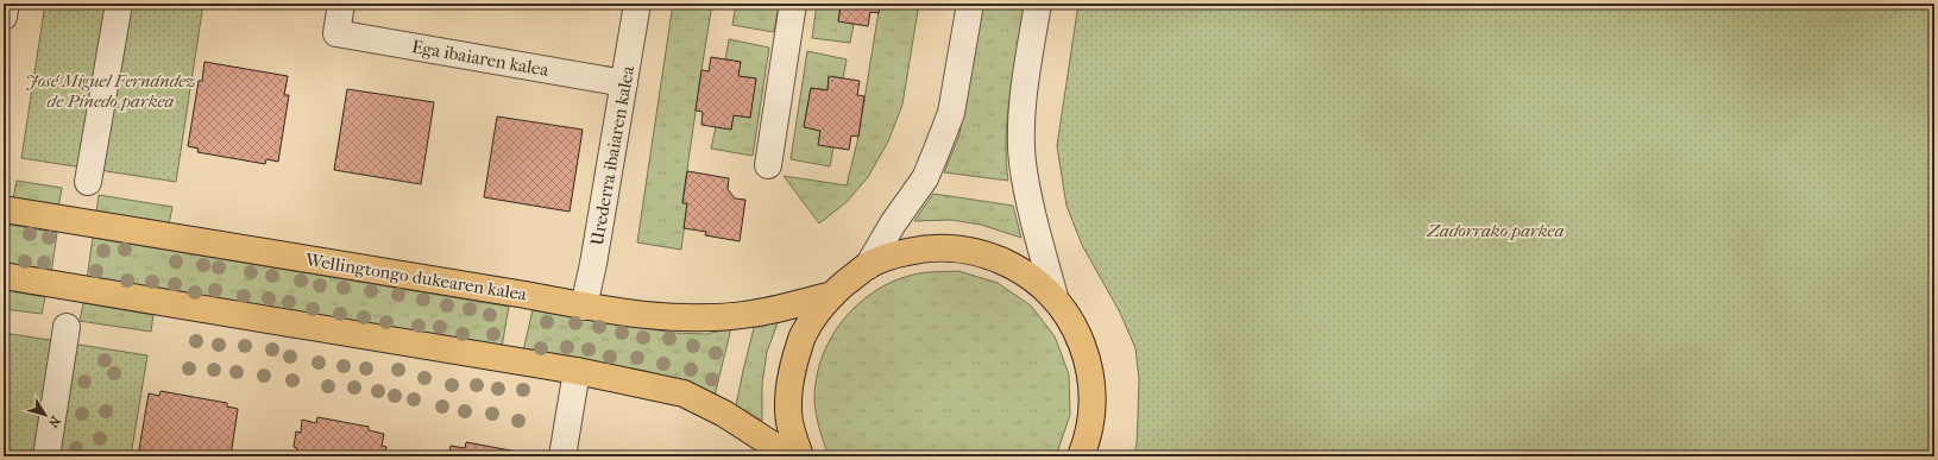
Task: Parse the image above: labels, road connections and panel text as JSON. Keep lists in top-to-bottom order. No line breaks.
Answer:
{"streets":{"main road":["Wellingtongo dukearen kalea"],"street":["Ega ibaiaren kalea","Urederra ibaiaren kalea"]},"crossings":[["Ega ibaiaren kalea","Urederra ibaiaren kalea"],["Urederra ibaiaren kalea","Wellingtongo dukearen kalea"]],"parks":["José Miguel Fernández de Pinedo parkea","Zadorrako parkea"],"north":"bottom right"}
